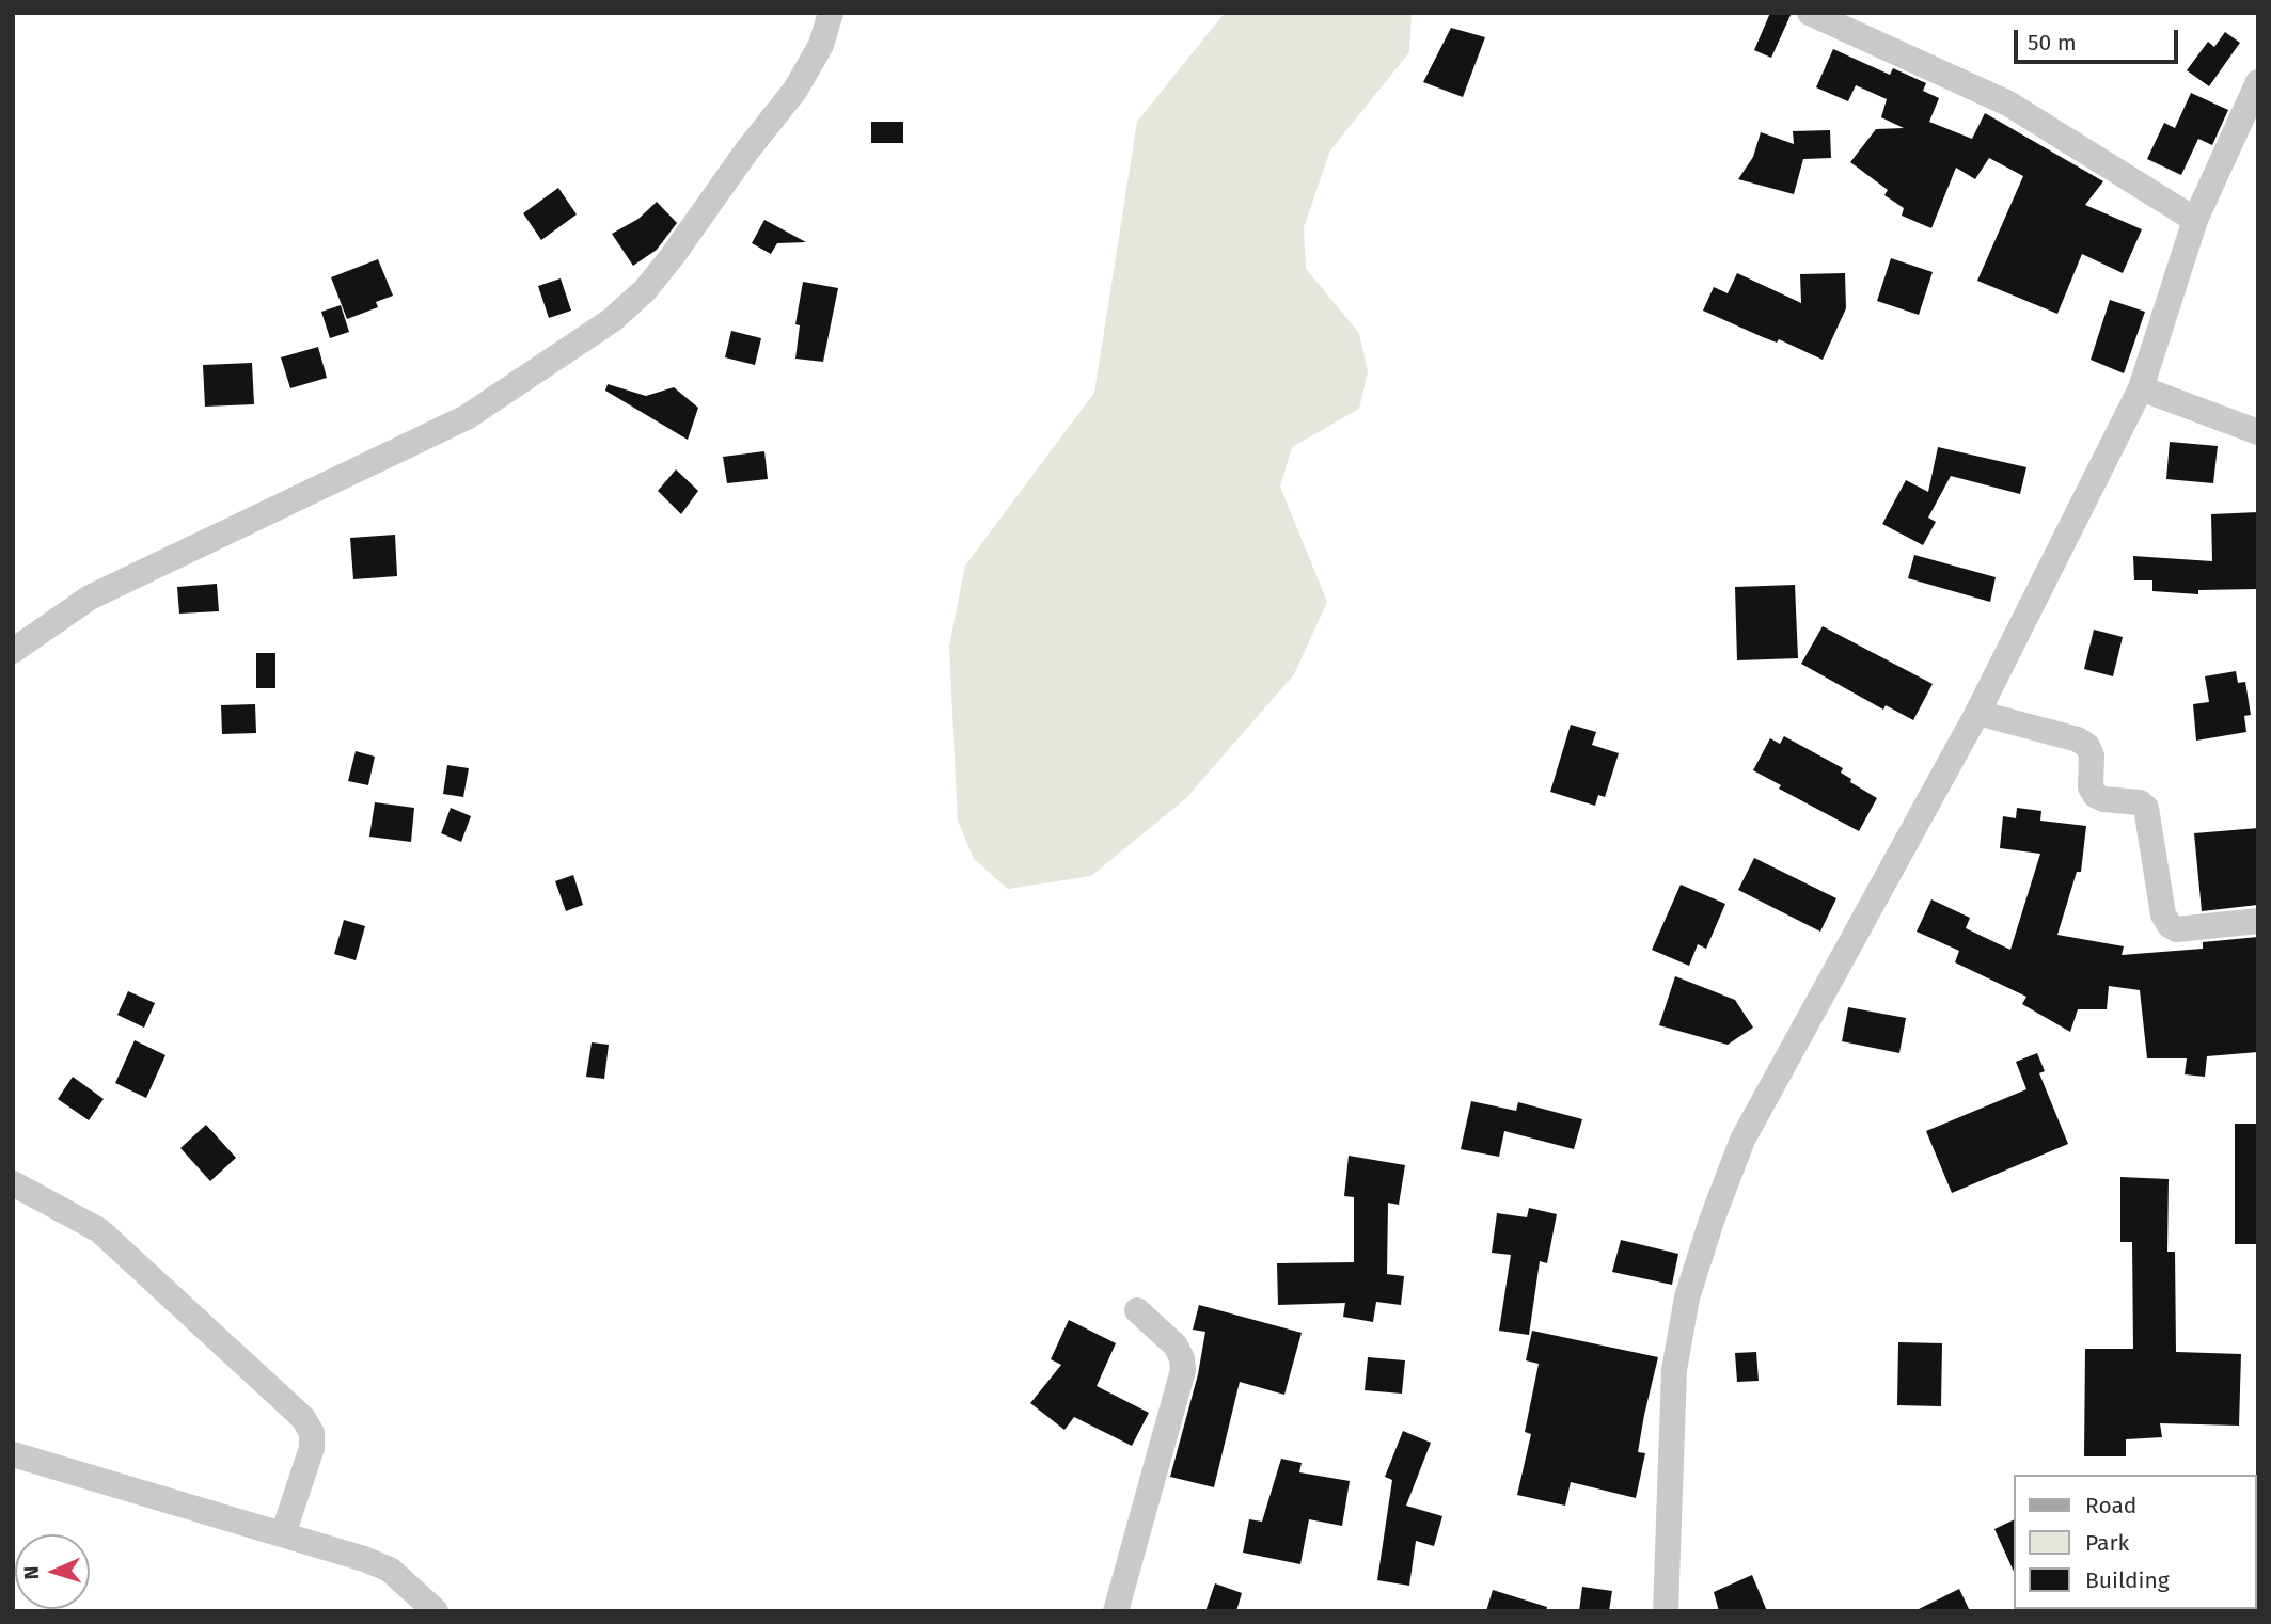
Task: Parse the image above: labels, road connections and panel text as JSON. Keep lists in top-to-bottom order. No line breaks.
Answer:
{"legend":["Road","Park","Building"],"scale_bar":"50 m","north":"left"}
